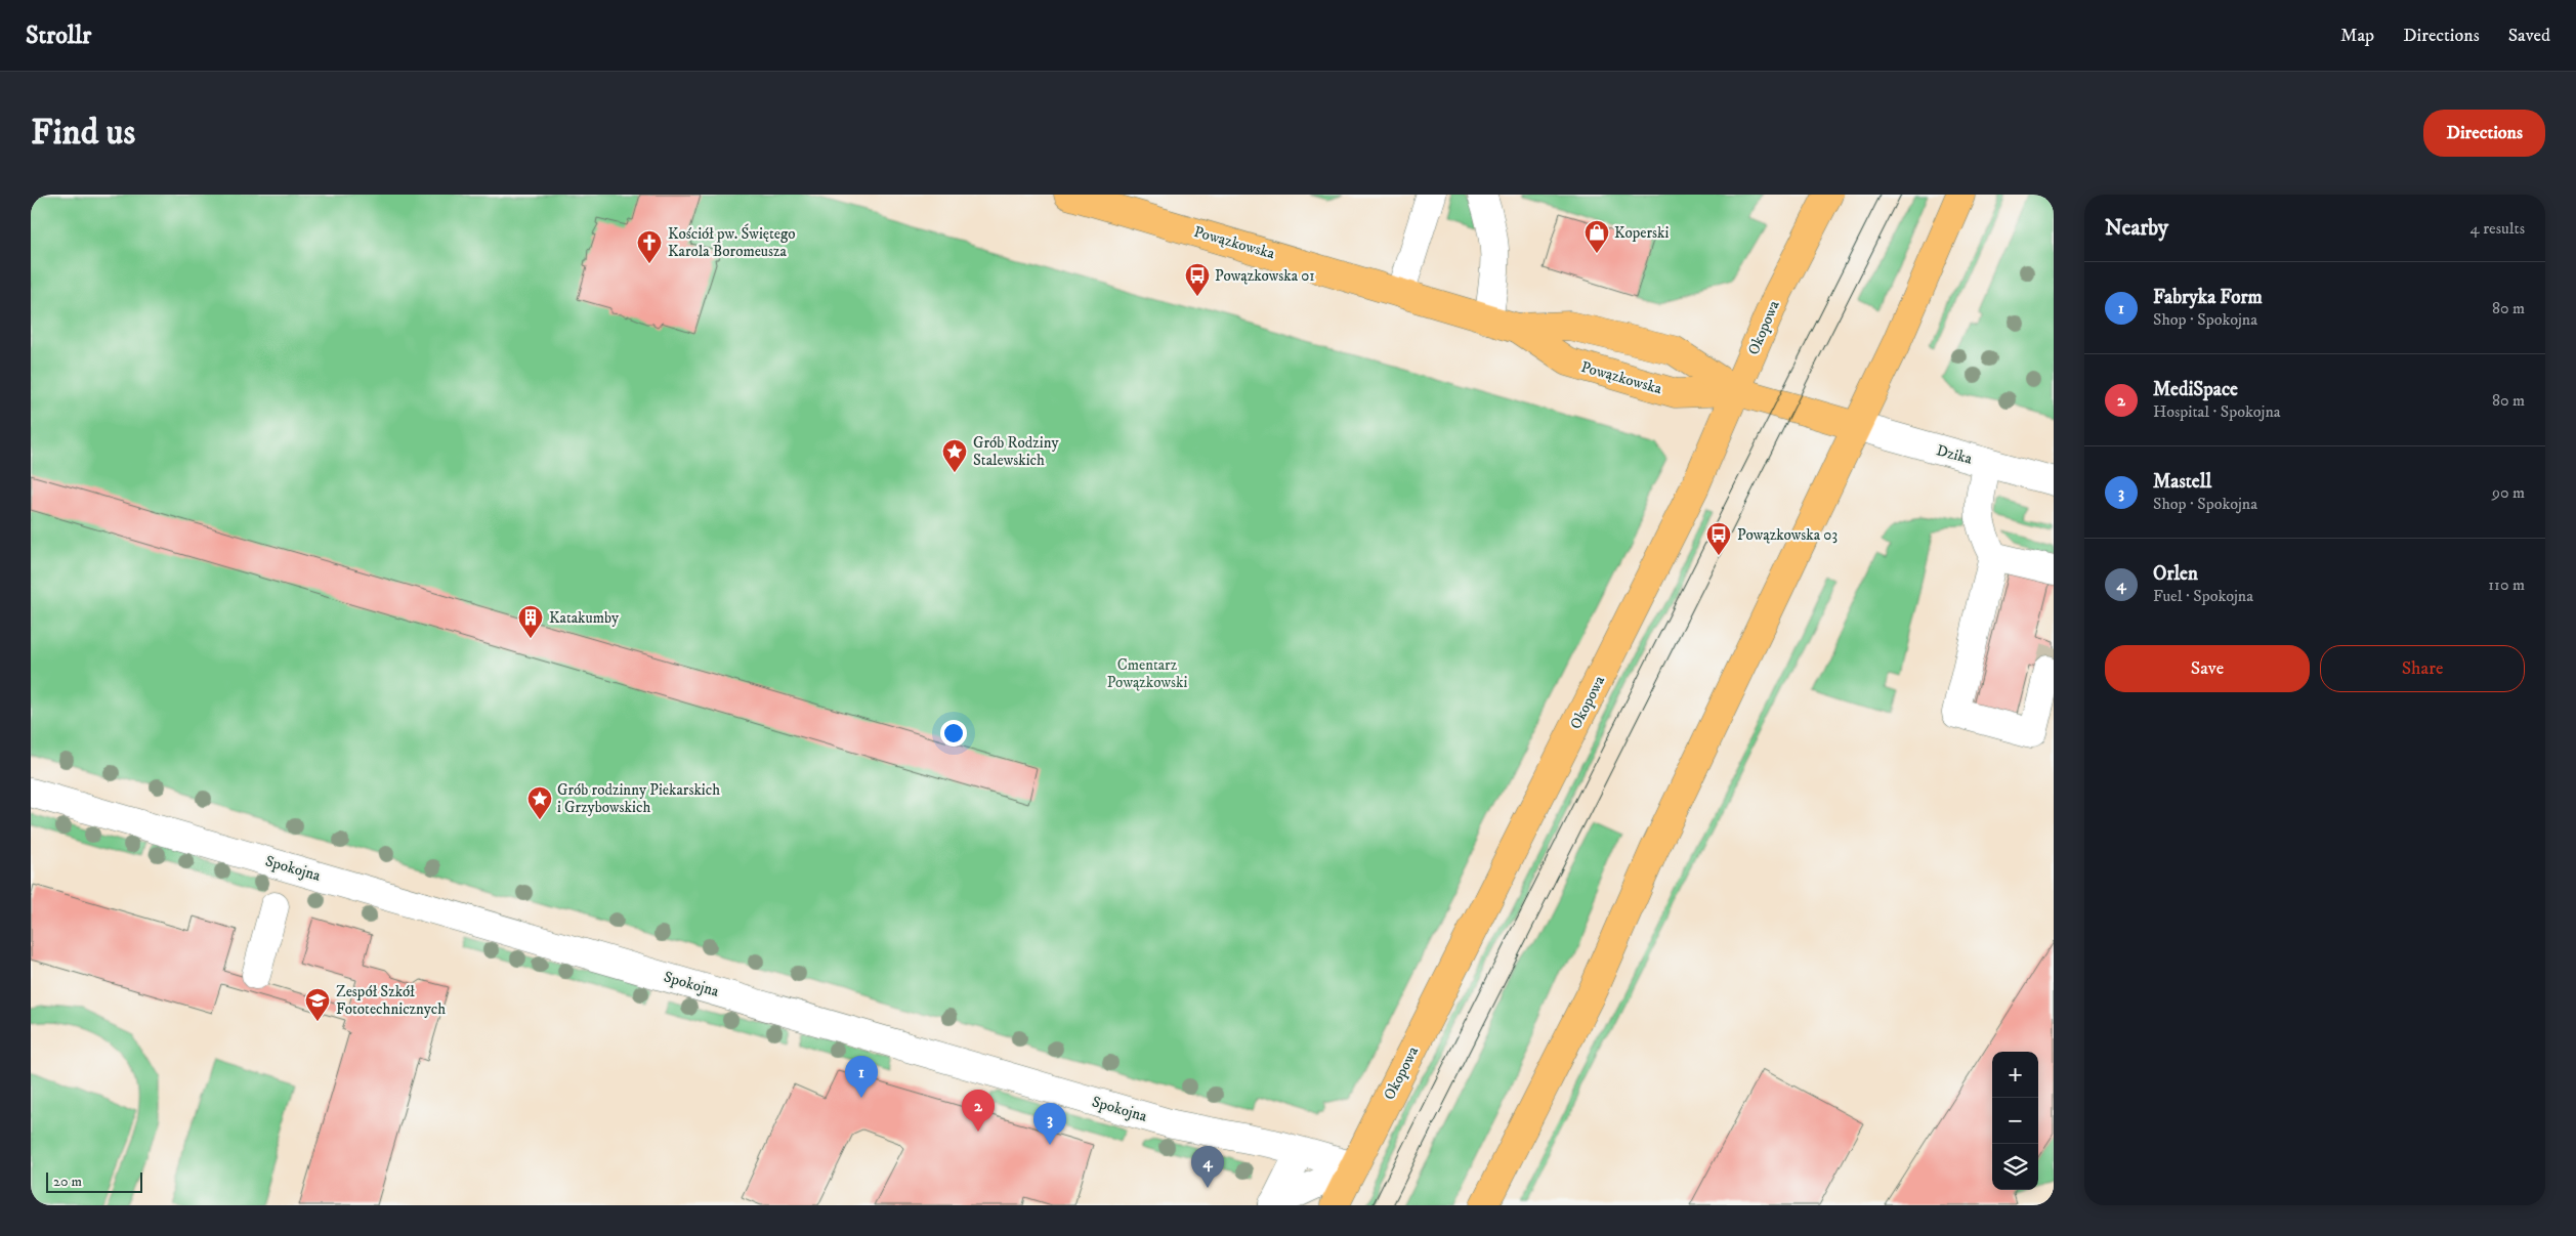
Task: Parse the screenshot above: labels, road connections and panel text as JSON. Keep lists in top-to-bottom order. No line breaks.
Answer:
{"streets":{"main road":["Powązkowska","Okopowa"],"street":["Dzika","Spokojna"]},"crossings":[["Powązkowska","Okopowa"],["Powązkowska","Dzika"],["Okopowa","Spokojna"]],"parks":["Cmentarz Powązkowski"],"places":{"shop":["Koperski"],"church":["Kościół pw. Świętego Karola Boromeusza"],"bus stop":["Powązkowska 01","Powązkowska 03"],"place":["Grób Rodziny Stalewskich","Grób rodzinny Piekarskich i Grzybowskich"],"building":["Katakumby"],"school or university":["Zespół Szkół Fototechnicznych"]},"scale_bar":"20 m","page":{"header":"Strollr","nav":["Map","Directions","Saved"],"buttons":["Directions",["Save","Share"]],"title":"Find us","heading":["Nearby","4 results"],"list":[{"mark":"1","name":"Fabryka Form","note":"Shop · Spokojna","value":"80 m"},{"mark":"2","name":"MediSpace","note":"Hospital · Spokojna","value":"80 m"},{"mark":"3","name":"Mastell","note":"Shop · Spokojna","value":"90 m"},{"mark":"4","name":"Orlen","note":"Fuel · Spokojna","value":"110 m"}],"map_buttons":["+","−"],"pins":["1","2","3","4"],"scale":"20 m"}}
